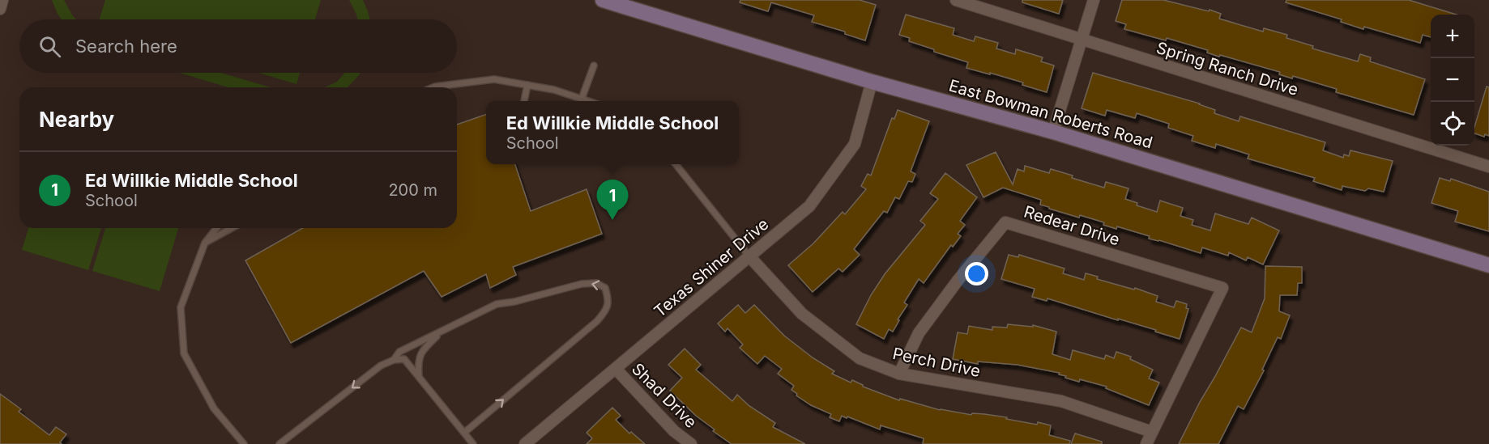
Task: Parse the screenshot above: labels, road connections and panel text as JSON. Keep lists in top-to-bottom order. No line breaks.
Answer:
{"streets":{"street":["Spring Ranch Drive","East Bowman Roberts Road","Redear Drive","Texas Shiner Drive","Perch Drive","Shad Drive"]},"crossings":[["East Bowman Roberts Road","Texas Shiner Drive"],["Redear Drive","Perch Drive"],["Texas Shiner Drive","Perch Drive"],["Texas Shiner Drive","Shad Drive"]],"page":{"map_buttons":["+","−"],"search":"Search here","heading":"Nearby","popup":["Ed Willkie Middle School","School"],"list":[{"mark":"1","name":"Ed Willkie Middle School","note":"School","value":"200 m"}],"pins":"1"}}
